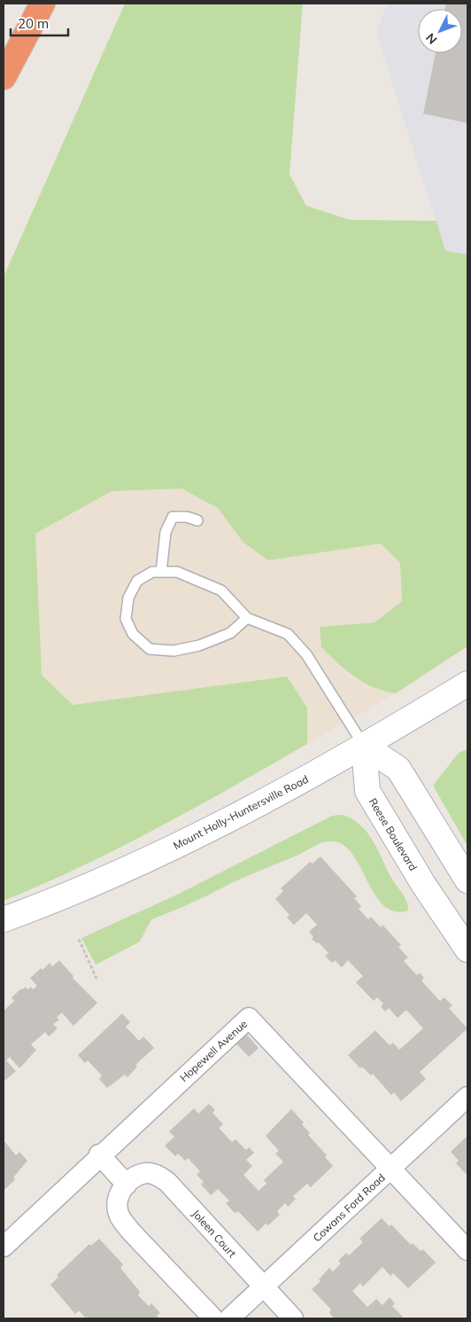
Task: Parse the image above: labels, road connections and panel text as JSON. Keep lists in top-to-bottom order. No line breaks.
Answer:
{"streets":{"main road":["Mount Holly-Huntersville Road","Reese Boulevard"],"street":["Hopewell Avenue","Cowans Ford Road","Joleen Court"]},"crossings":[["Mount Holly-Huntersville Road","Reese Boulevard"],["Hopewell Avenue","Cowans Ford Road"],["Cowans Ford Road","Joleen Court"]],"scale_bar":"20 m","north":"bottom left"}
